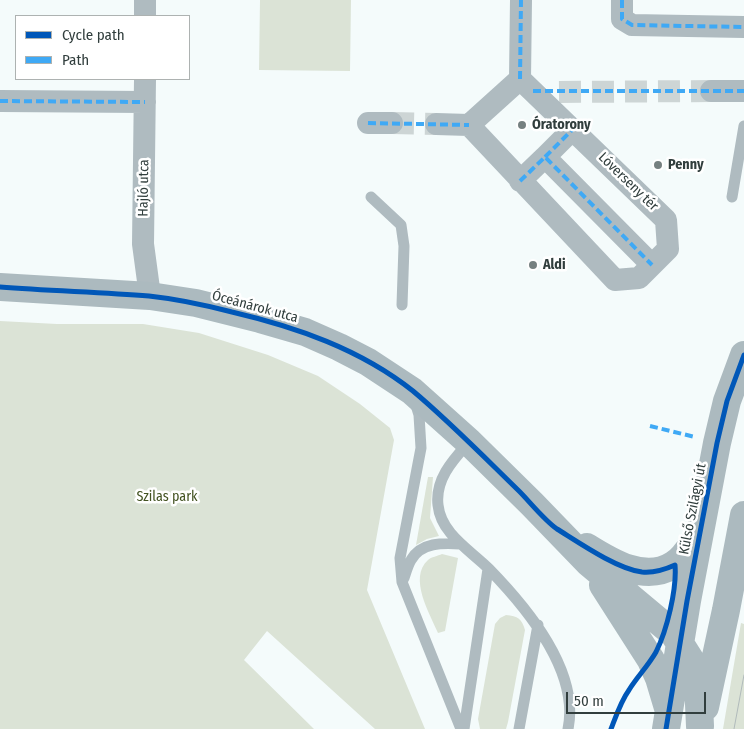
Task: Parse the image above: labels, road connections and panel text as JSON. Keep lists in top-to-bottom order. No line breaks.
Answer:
{"streets":{"street":["Lóverseny tér","Hajló utca","Óceánárok utca","Külső Szilágyi út"]},"crossings":[["Hajló utca","Óceánárok utca"],["Óceánárok utca","Külső Szilágyi út"]],"parks":["Szilas park"],"places":["Óratorony","Penny","Aldi"],"legend":["Cycle path","Path"],"scale_bar":"50 m"}
